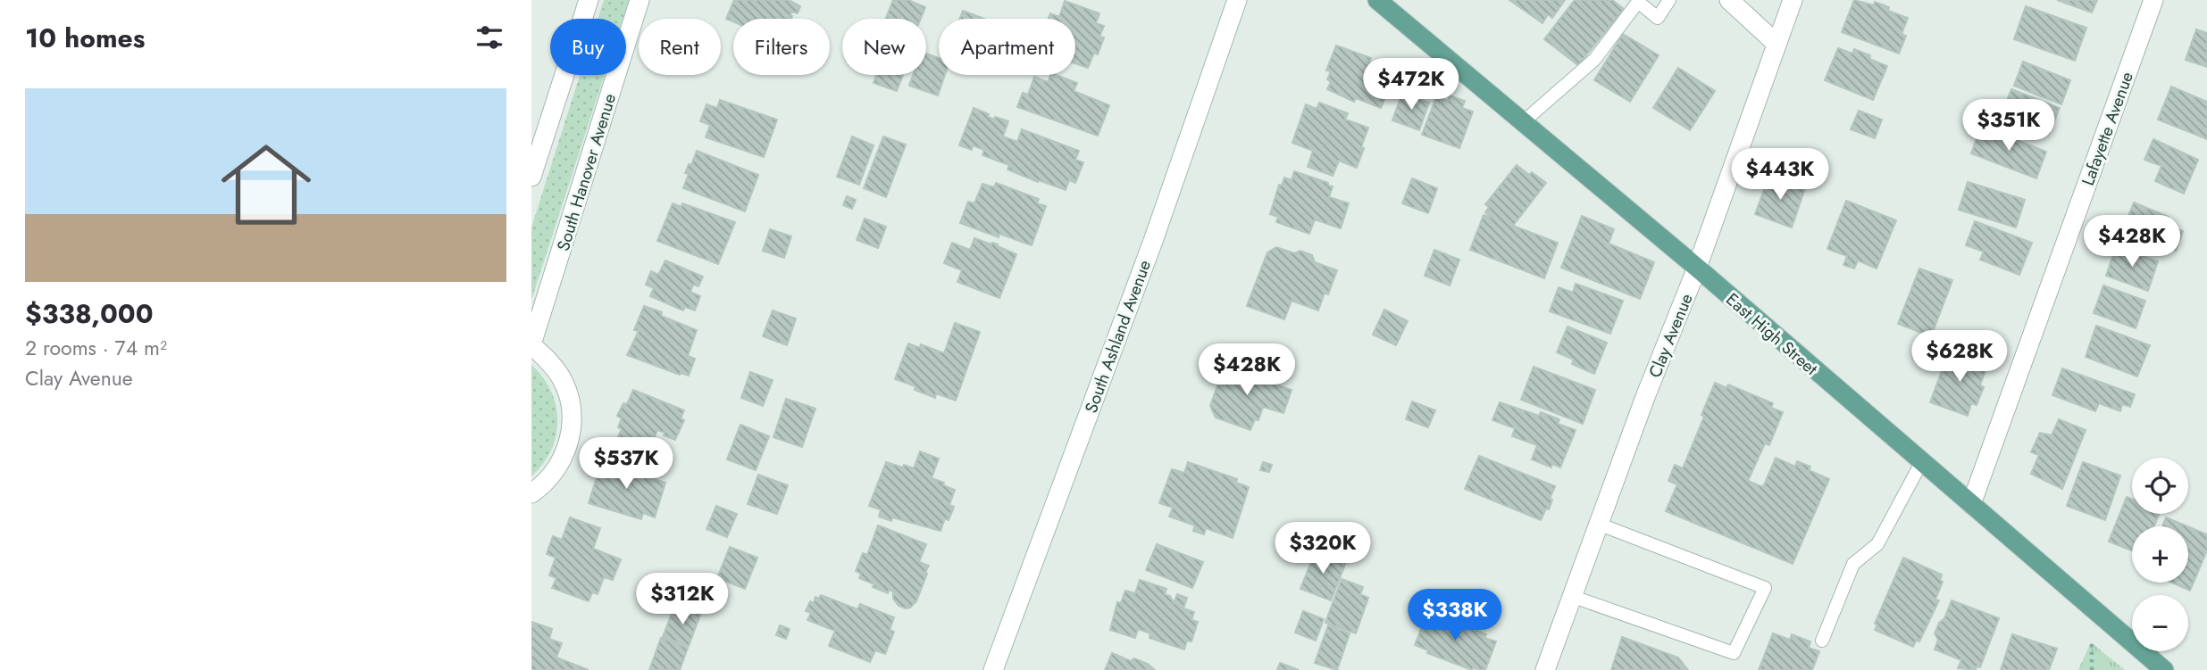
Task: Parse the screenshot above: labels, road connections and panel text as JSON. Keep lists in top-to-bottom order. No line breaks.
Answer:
{"streets":{"main road":["East High Street"],"street":["Lafayette Avenue","South Hanover Avenue","Clay Avenue","South Ashland Avenue"]},"crossings":[["Lafayette Avenue","East High Street"],["East High Street","Clay Avenue"]],"page":{"heading":"10 homes","chip":["Buy","Rent","Filters","New","Apartment"],"price":["$472K","$351K","$443K","$428K","$628K","$428K","$537K","$320K","$312K","$338K"],"list":[{"name":"$338,000","note":"2 rooms · 74 m² · Clay Avenue"}],"map_buttons":["+","−"]}}
